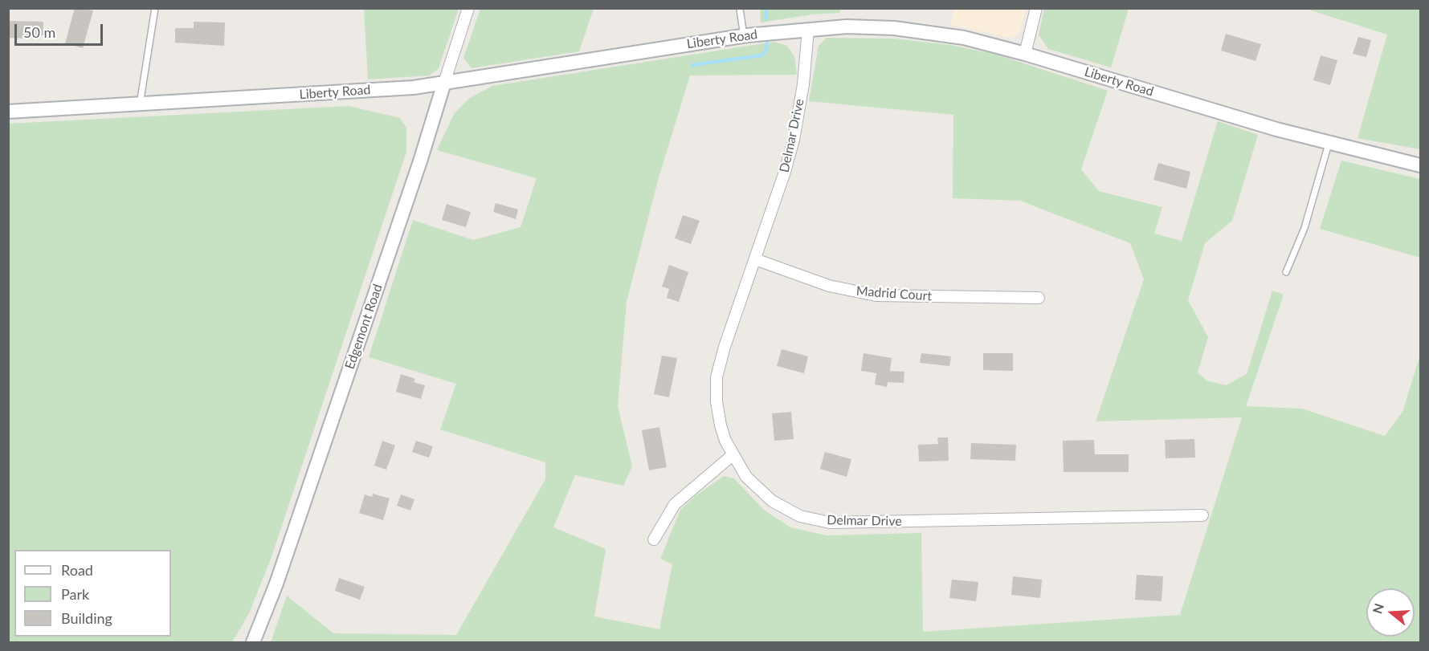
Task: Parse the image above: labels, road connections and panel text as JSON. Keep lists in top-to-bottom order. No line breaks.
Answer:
{"streets":{"street":["Liberty Road","Delmar Drive","Madrid Court","Edgemont Road"]},"crossings":[["Liberty Road","Delmar Drive"],["Liberty Road","Edgemont Road"],["Delmar Drive","Madrid Court"]],"legend":["Road","Park","Building"],"scale_bar":"50 m","north":"left"}
